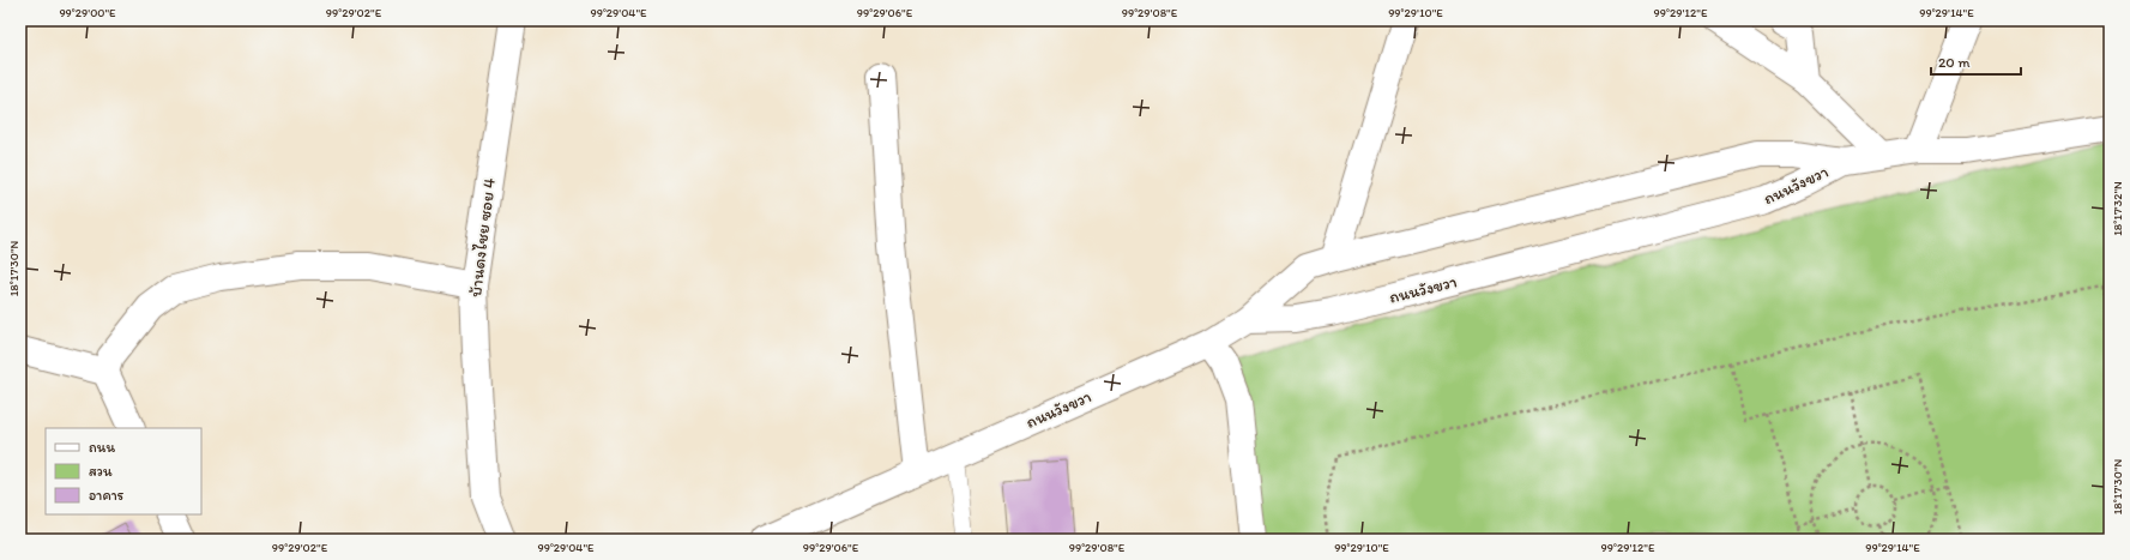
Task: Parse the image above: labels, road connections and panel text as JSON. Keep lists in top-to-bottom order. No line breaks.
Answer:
{"streets":{"street":["ถนนวังขวา","บ้านดงไชย ซอย 4"]},"legend":["ถนน","สวน","อาคาร"],"scale_bar":"20 m","coordinates":["99°29'00\"E","99°29'02\"E","99°29'04\"E","99°29'06\"E","99°29'08\"E","99°29'10\"E","99°29'12\"E","99°29'14\"E","18°17'32\"N","18°17'30\"N"]}
